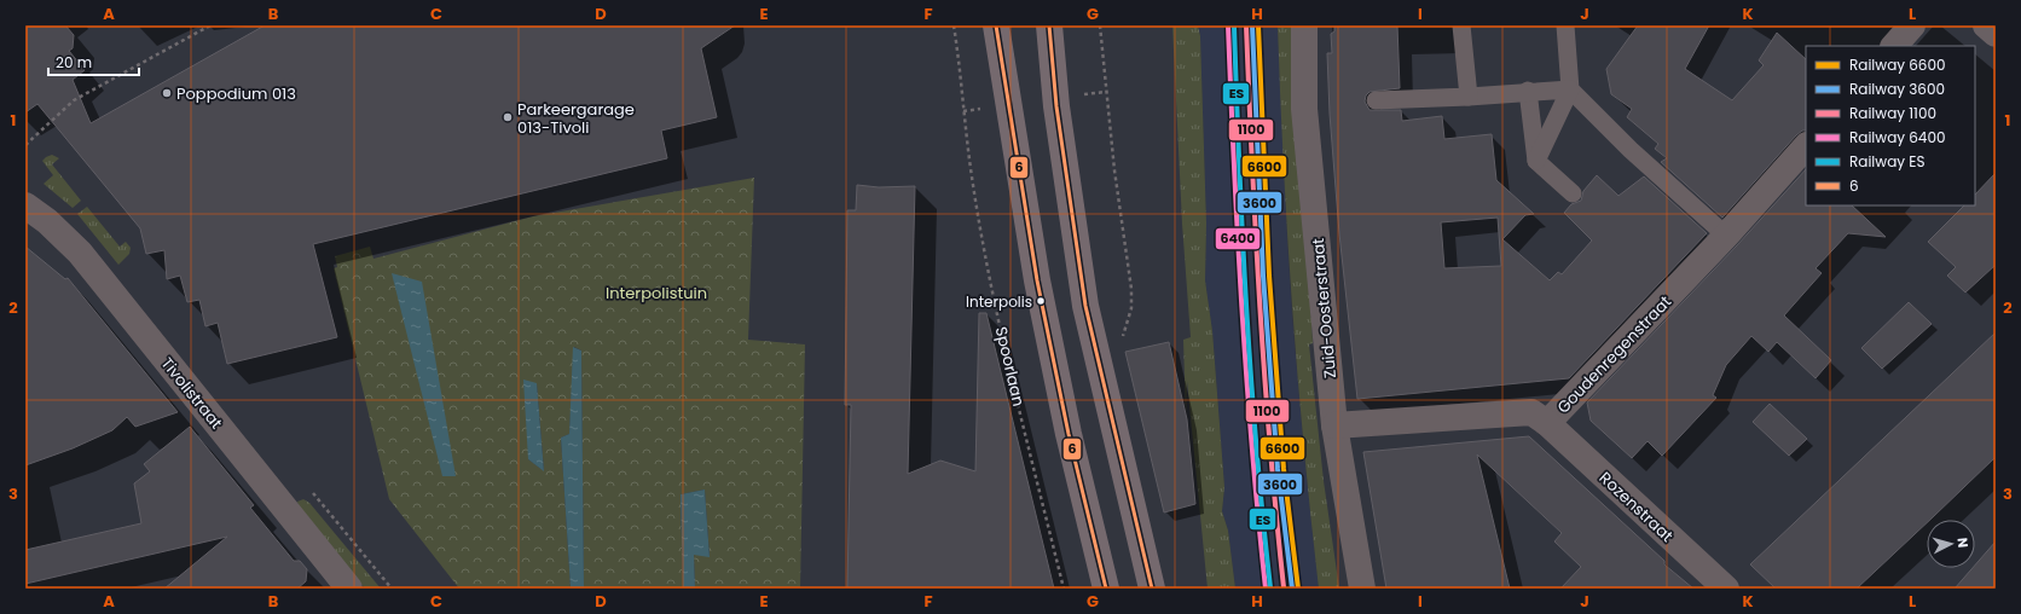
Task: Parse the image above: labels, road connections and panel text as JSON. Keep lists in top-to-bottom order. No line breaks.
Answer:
{"streets":{"street":["Zuid-Oosterstraat","Goudenregenstraat","Tivolistraat","Rozenstraat"],"path":["Spoorlaan"]},"crossings":[["Zuid-Oosterstraat","Goudenregenstraat"],["Goudenregenstraat","Rozenstraat"]],"parks":["Interpolistuin"],"places":["Poppodium 013","Parkeergarage 013-Tivoli","Interpolis"],"lines":["rail line 6600","rail line 3600","rail line 1100","rail line 6400","rail line ES","transit line 6"],"legend":["Railway 6600","Railway 3600","Railway 1100","Railway 6400","Railway ES","6"],"scale_bar":"20 m","north":"right","grid":{"columns":["A","B","C","D","E","F","G","H","I","J","K","L"],"rows":["1","2","3"]}}
